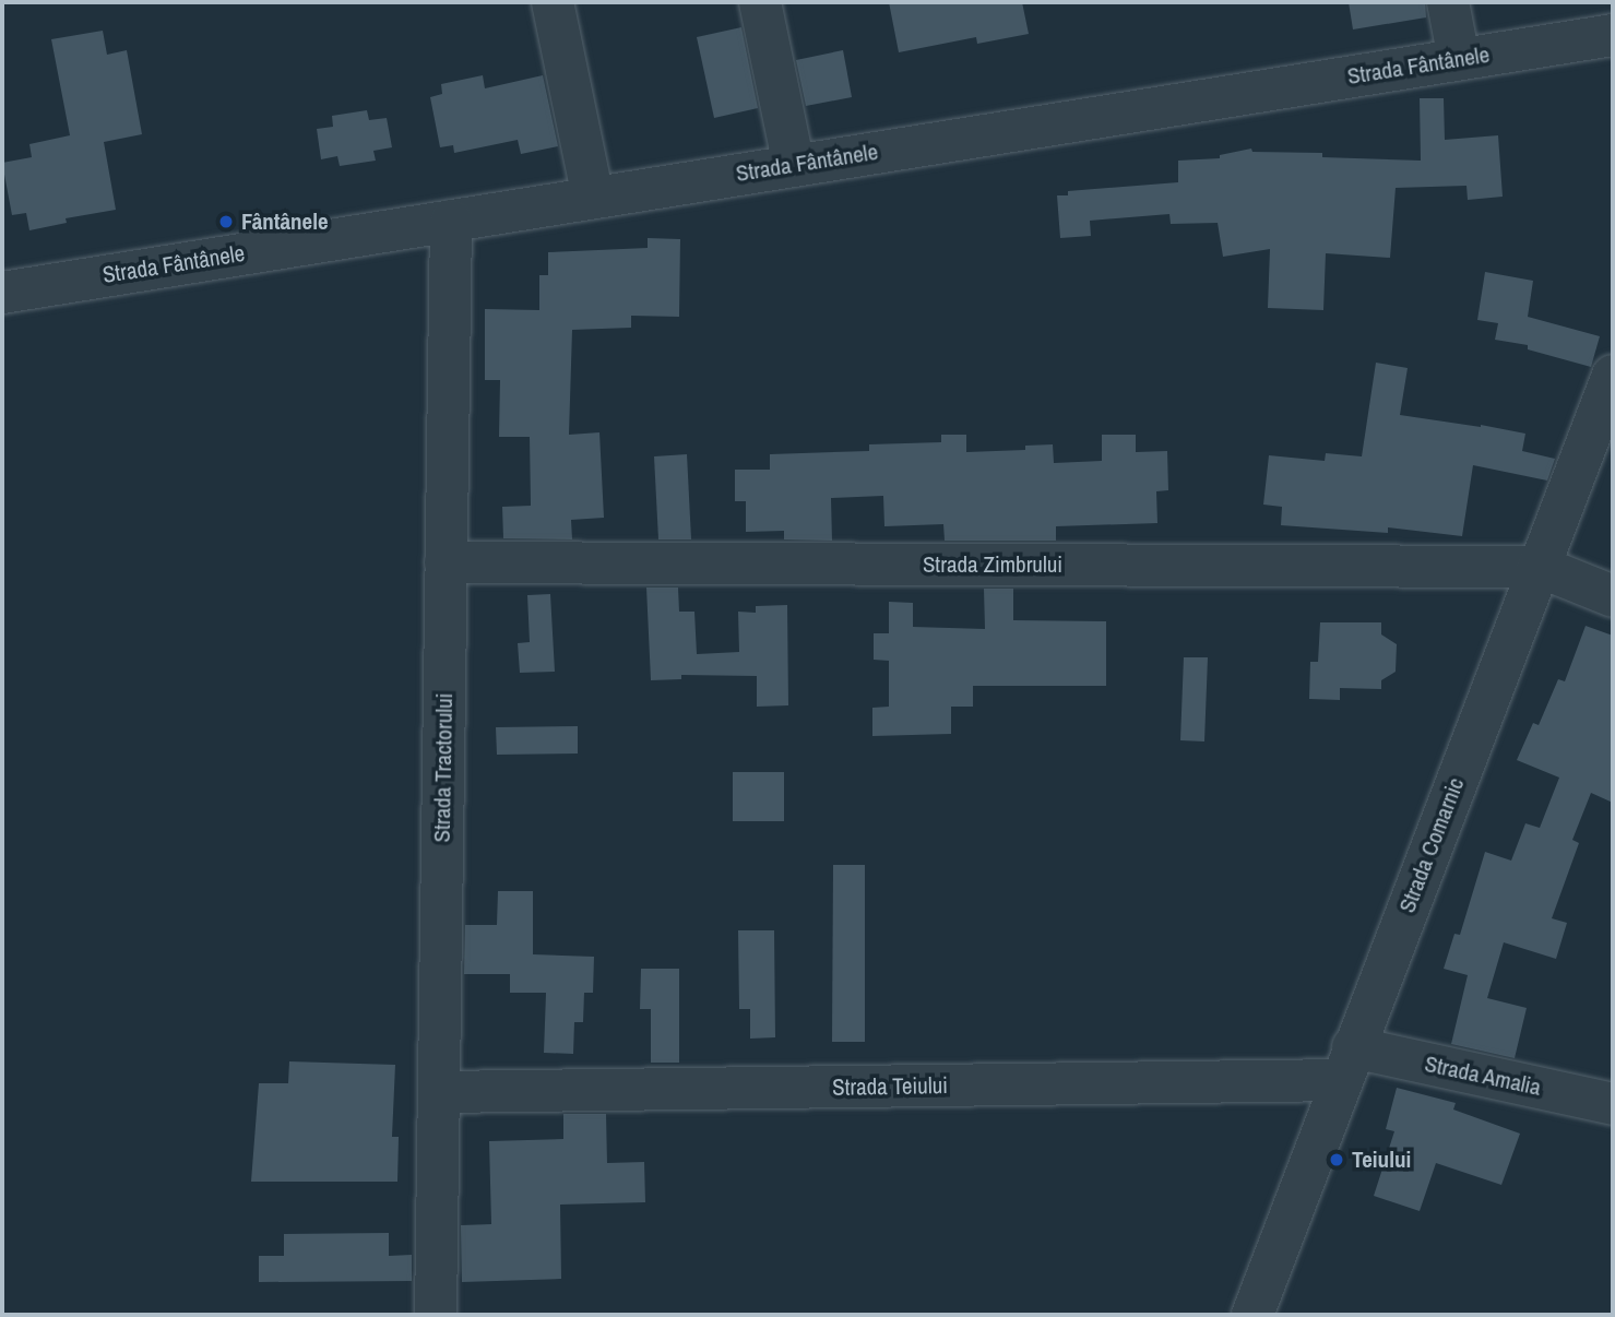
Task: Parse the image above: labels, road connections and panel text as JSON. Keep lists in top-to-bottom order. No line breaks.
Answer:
{"streets":{"street":["Strada Fântânele","Strada Zimbrului","Strada Tractorului","Strada Comarnic","Strada Amalia","Strada Teiului"]},"crossings":[["Strada Fântânele","Strada Tractorului"],["Strada Zimbrului","Strada Tractorului"],["Strada Zimbrului","Strada Comarnic"],["Strada Tractorului","Strada Teiului"],["Strada Comarnic","Strada Amalia"],["Strada Comarnic","Strada Teiului"],["Strada Amalia","Strada Teiului"]],"places":["Fântânele","Teiului"]}
